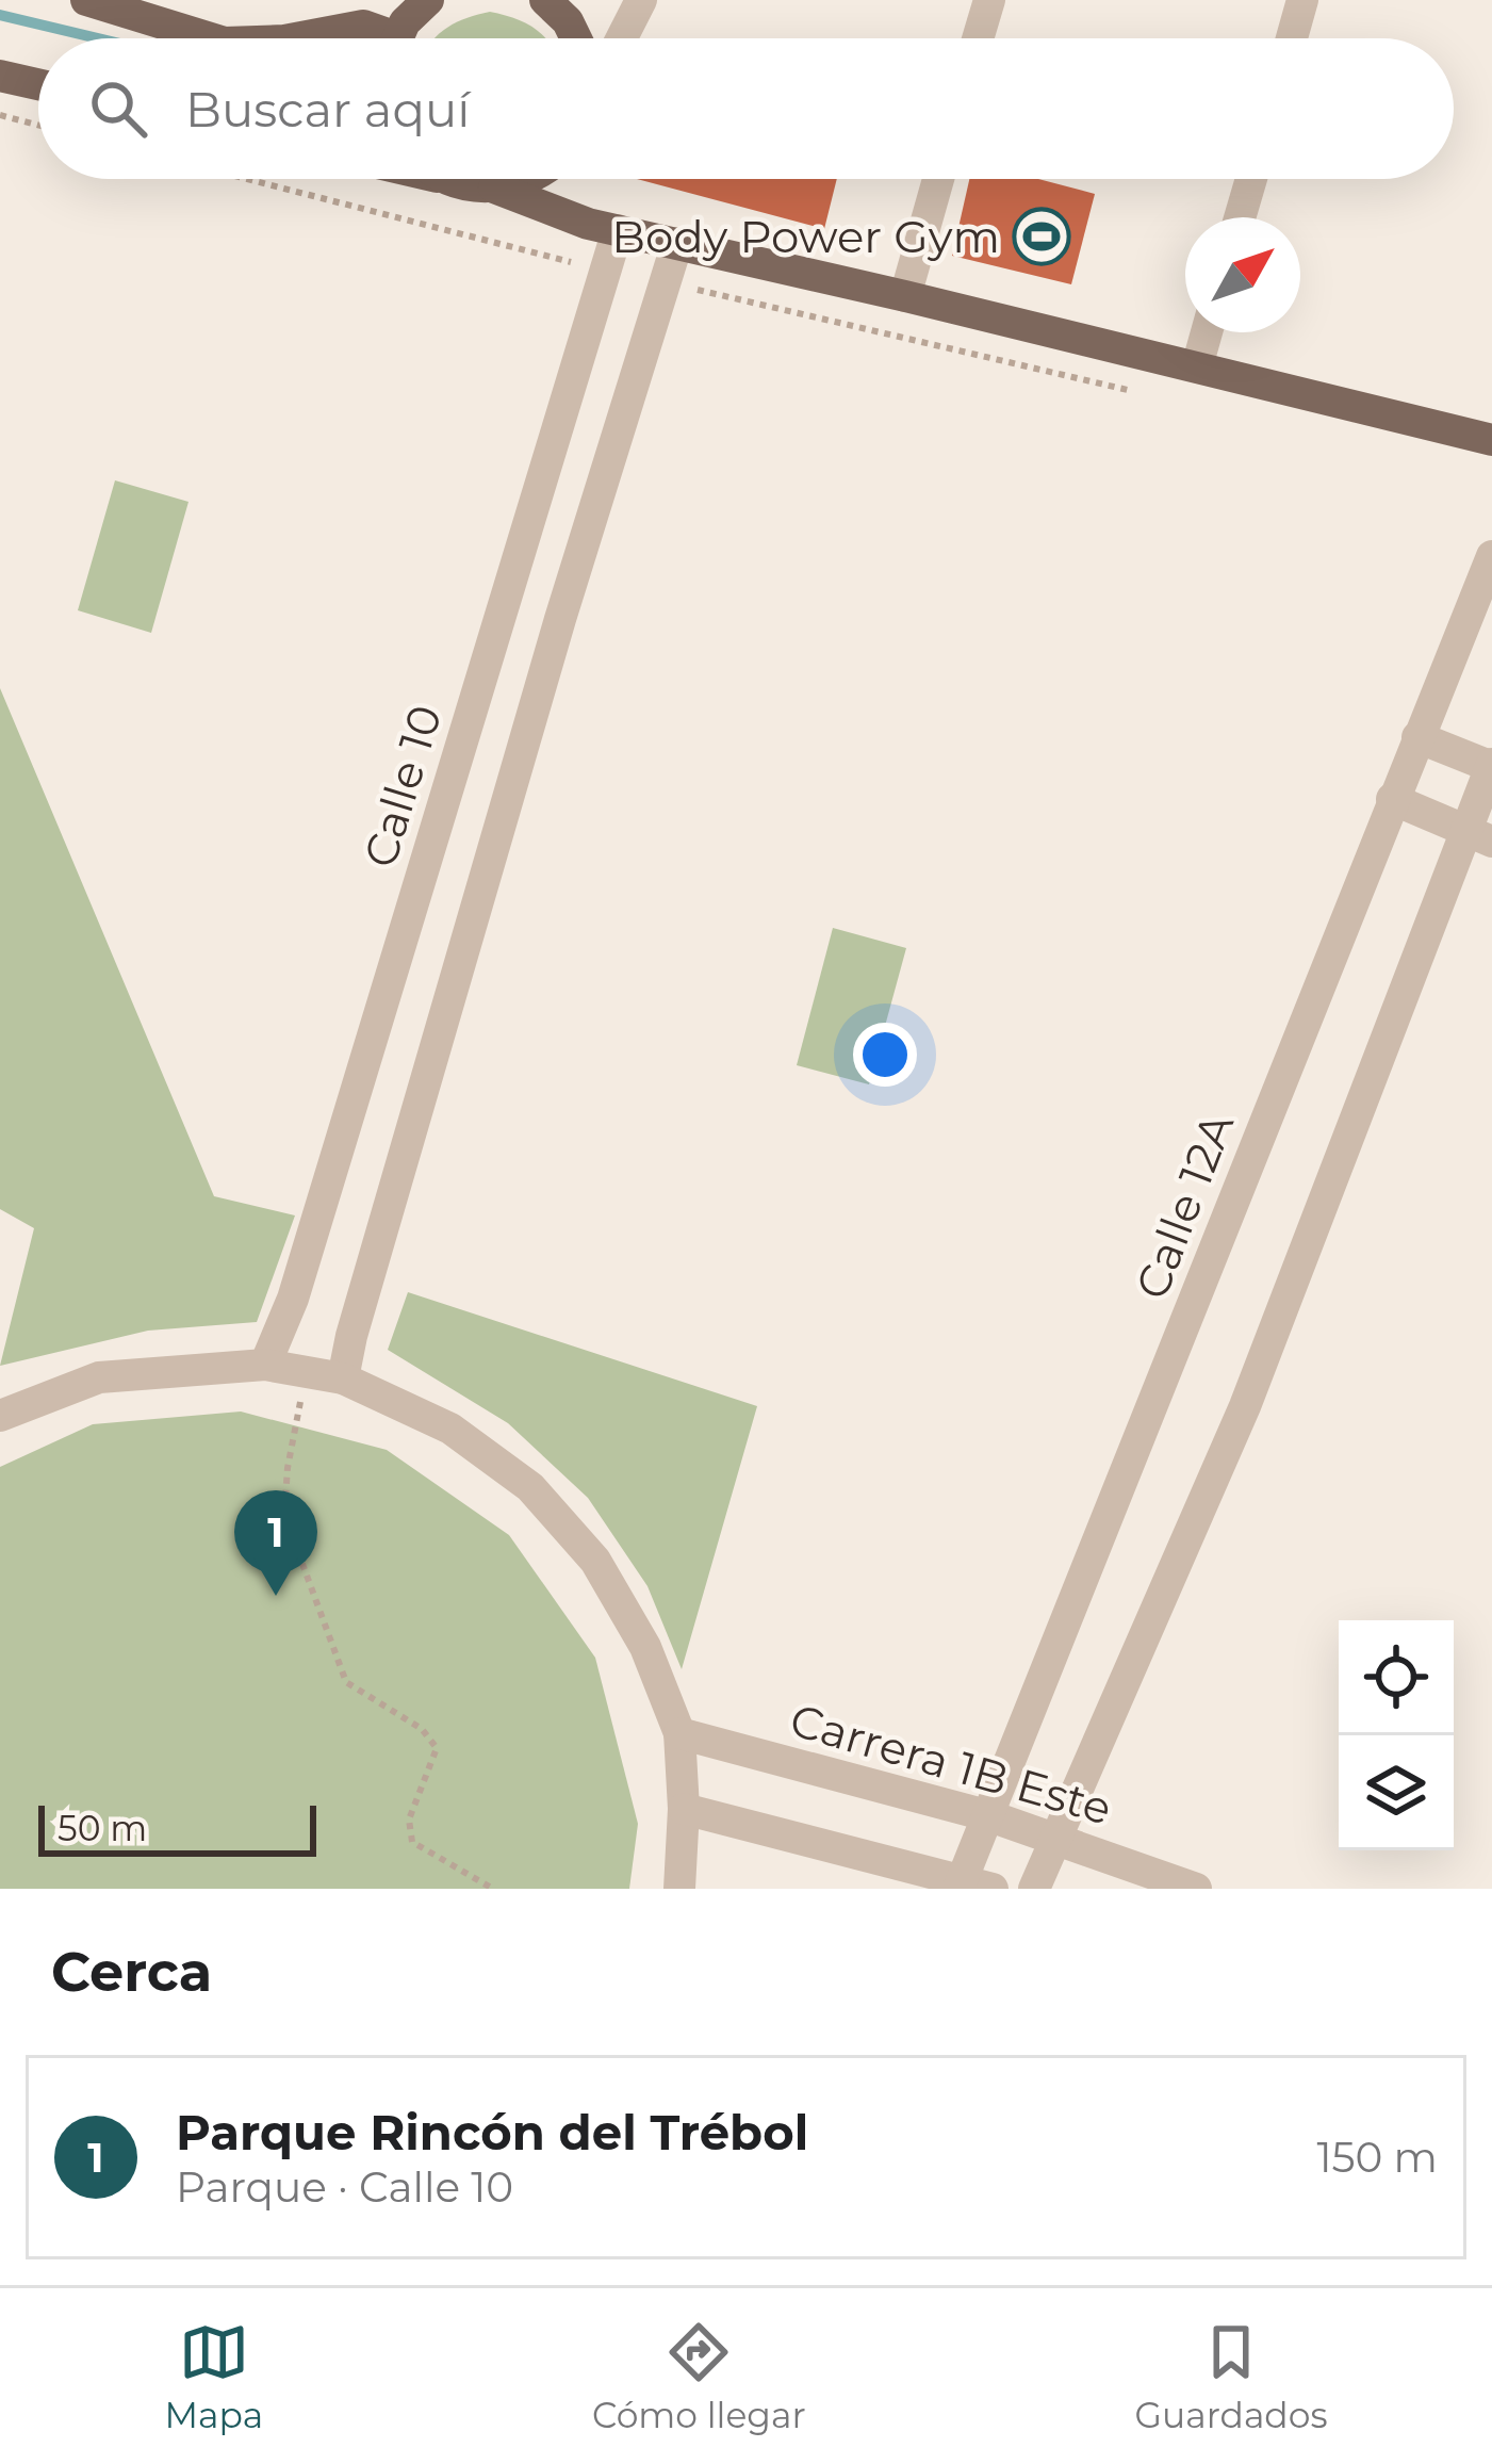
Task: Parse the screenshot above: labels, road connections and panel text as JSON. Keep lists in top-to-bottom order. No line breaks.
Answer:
{"streets":{"street":["Calle 10","Calle 12A","Carrera 1B Este"]},"crossings":[["Calle 12A","Carrera 1B Este"]],"places":{"sports":["Body Power Gym"]},"scale_bar":"50 m","north":"top right","page":{"search":"Buscar aquí","pins":"1","scale":"50 m","heading":"Cerca","list":[{"mark":"1","name":"Parque Rincón del Trébol","note":"Parque · Calle 10","value":"150 m"}],"nav":["Mapa","Cómo llegar","Guardados"]}}
